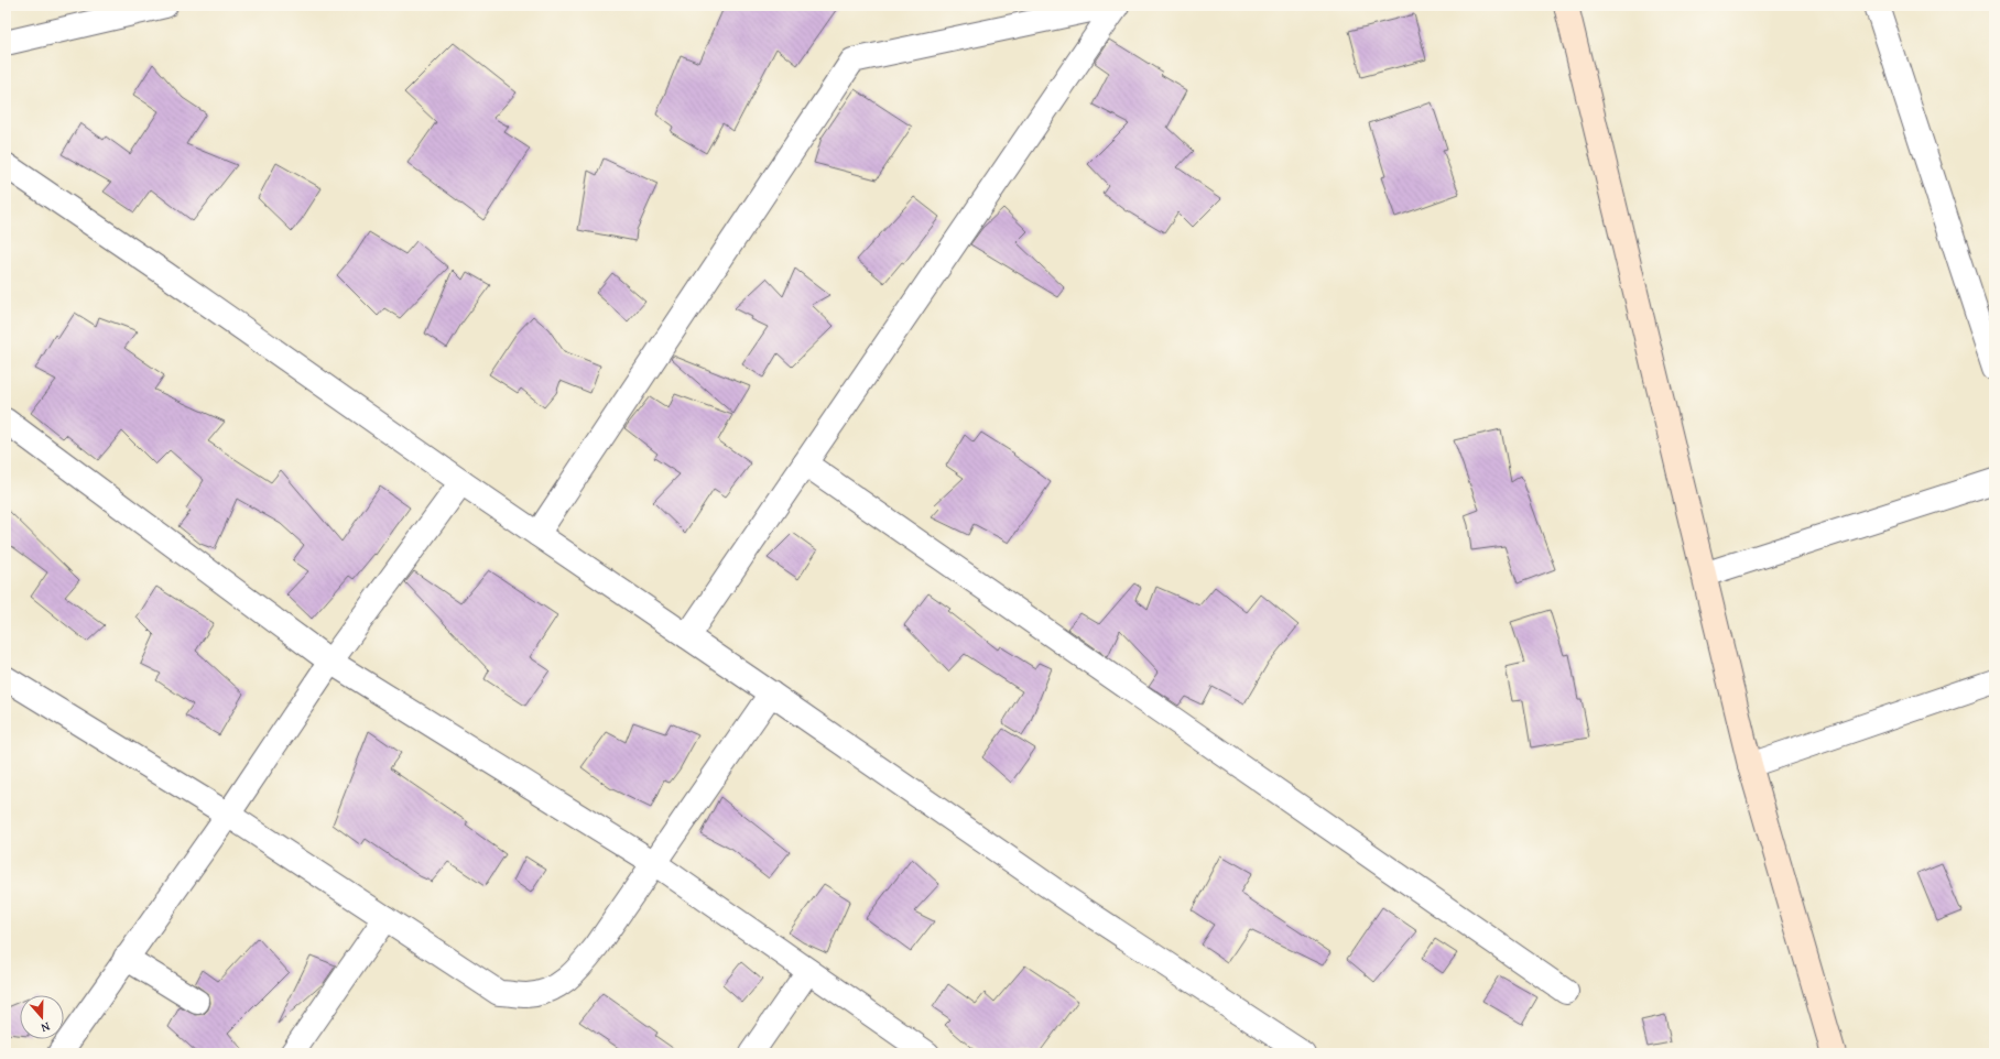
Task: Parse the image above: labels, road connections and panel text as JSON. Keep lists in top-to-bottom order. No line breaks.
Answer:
{"north":"bottom"}
